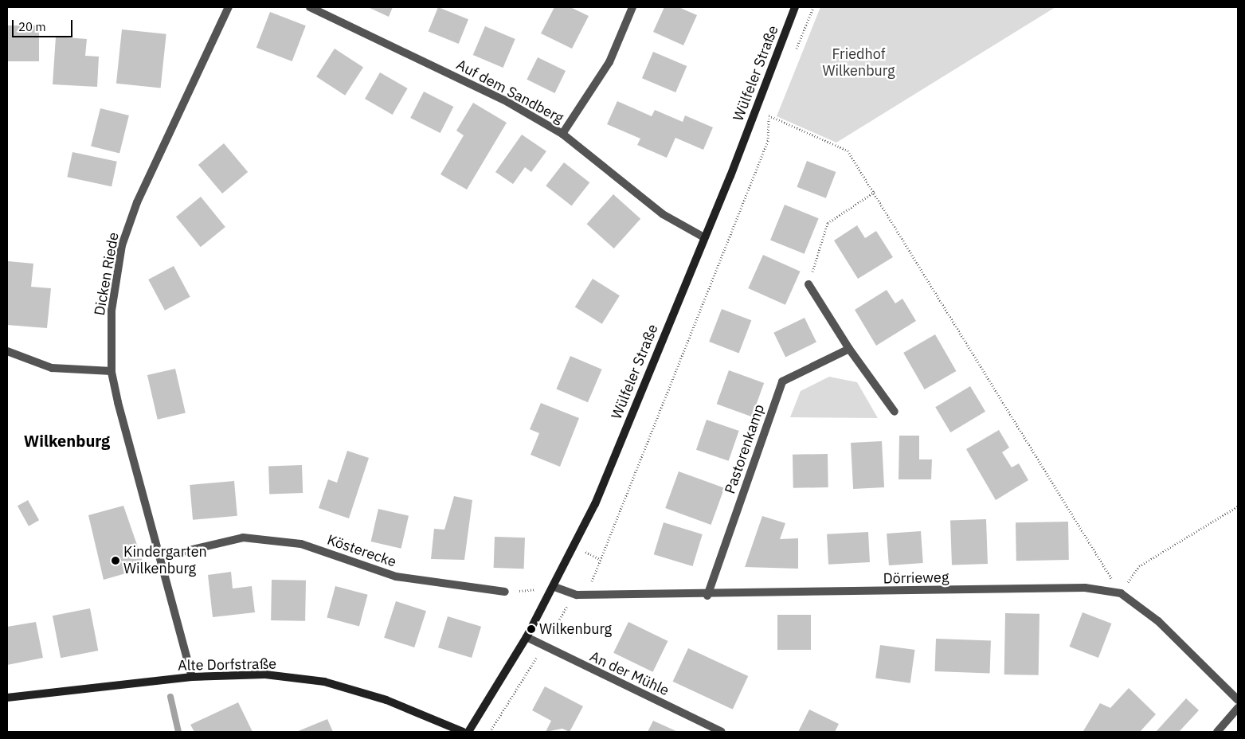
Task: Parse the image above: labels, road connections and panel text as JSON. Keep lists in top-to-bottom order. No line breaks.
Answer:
{"streets":{"main road":["Wülfeler Straße","Alte Dorfstraße"],"street":["Auf dem Sandberg","Dicken Riede","Pastorenkamp","Kösterecke","Dörrieweg","An der Mühle"]},"crossings":[["Wülfeler Straße","Auf dem Sandberg"],["Wülfeler Straße","Dörrieweg"],["Wülfeler Straße","An der Mühle"],["Dicken Riede","Kösterecke"],["Dicken Riede","Alte Dorfstraße"],["Pastorenkamp","Dörrieweg"]],"districts":["Wilkenburg"],"parks":["Friedhof Wilkenburg"],"places":["Kindergarten Wilkenburg","Wilkenburg"],"scale_bar":"20 m"}
